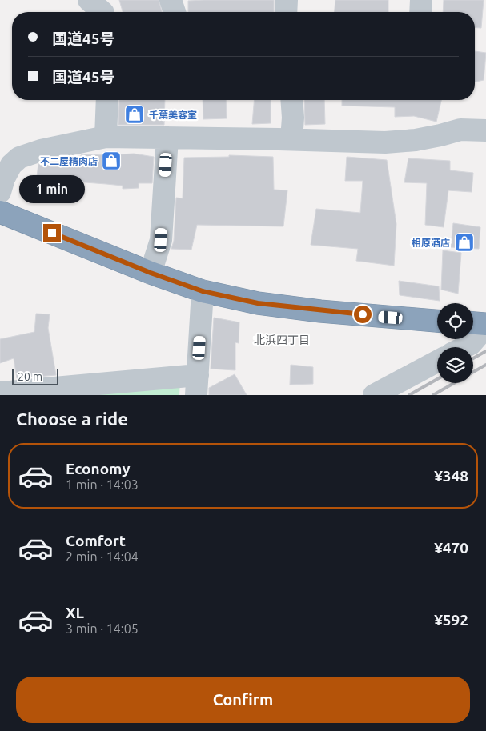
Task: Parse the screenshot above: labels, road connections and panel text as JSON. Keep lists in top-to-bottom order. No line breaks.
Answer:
{"districts":["北浜四丁目"],"places":{"shop":["千葉美容室","不二屋精肉店","相原酒店"]},"scale_bar":"20 m","page":{"banner":["国道45号","国道45号"],"bubble":"1 min","scale":"20 m","heading":"Choose a ride","list":[{"name":"Economy","note":"1 min · 14:03","value":"¥348"},{"name":"Comfort","note":"2 min · 14:04","value":"¥470"},{"name":"XL","note":"3 min · 14:05","value":"¥592"}],"buttons":"Confirm"}}
